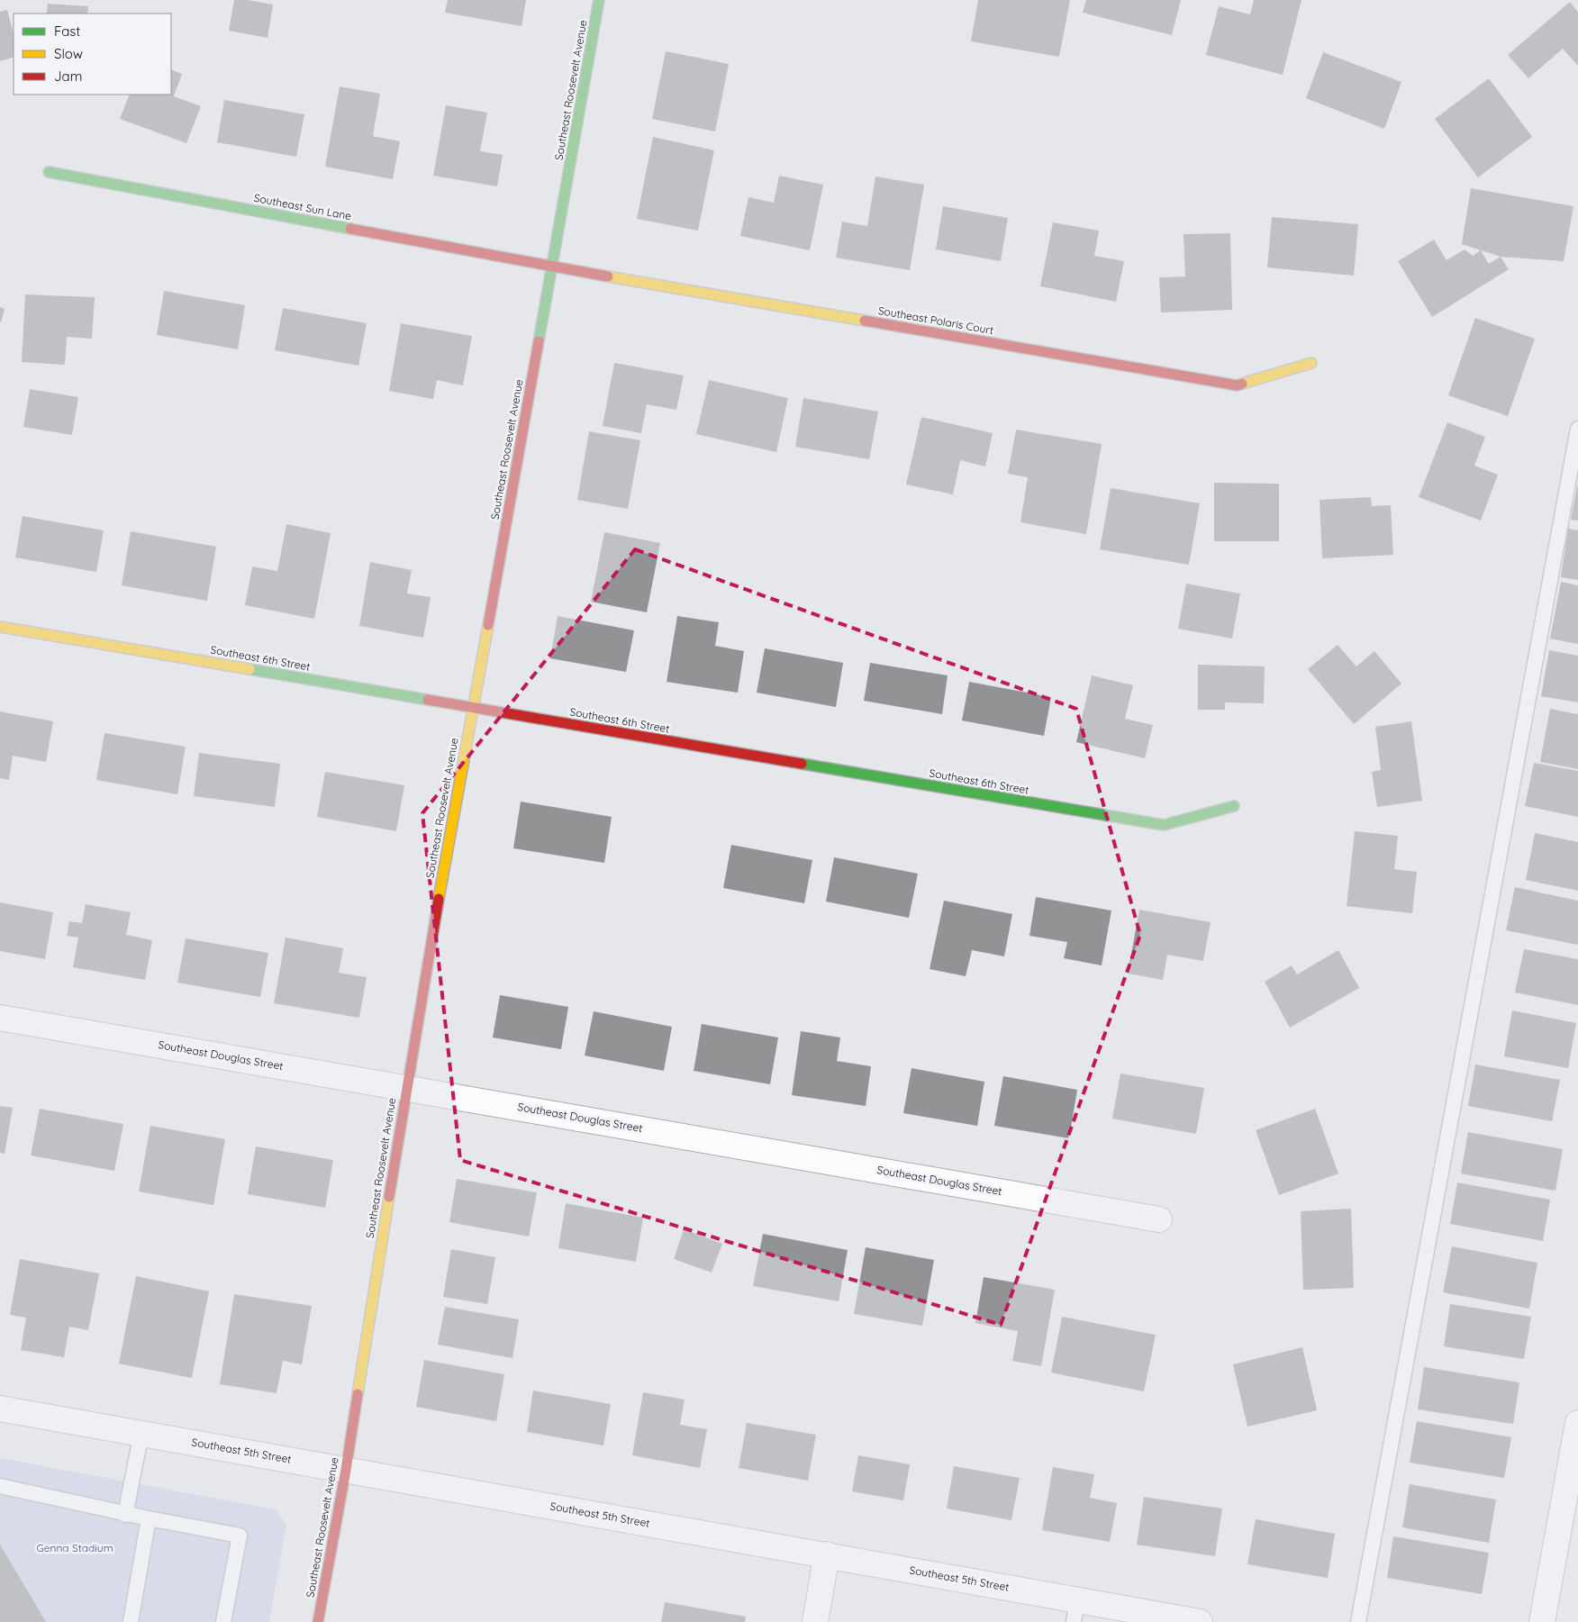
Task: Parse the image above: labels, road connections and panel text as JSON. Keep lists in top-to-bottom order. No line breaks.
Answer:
{"streets":{"street":["Southeast Roosevelt Avenue","Southeast Sun Lane","Southeast Polaris Court","Southeast 6th Street","Southeast Douglas Street","Southeast 5th Street"]},"crossings":[["Southeast Roosevelt Avenue","Southeast Sun Lane"],["Southeast Roosevelt Avenue","Southeast Polaris Court"],["Southeast Roosevelt Avenue","Southeast 6th Street"],["Southeast Roosevelt Avenue","Southeast Douglas Street"],["Southeast Roosevelt Avenue","Southeast 5th Street"],["Southeast Sun Lane","Southeast Polaris Court"]],"parks":["Genna Stadium"],"legend":["Fast","Slow","Jam"]}
